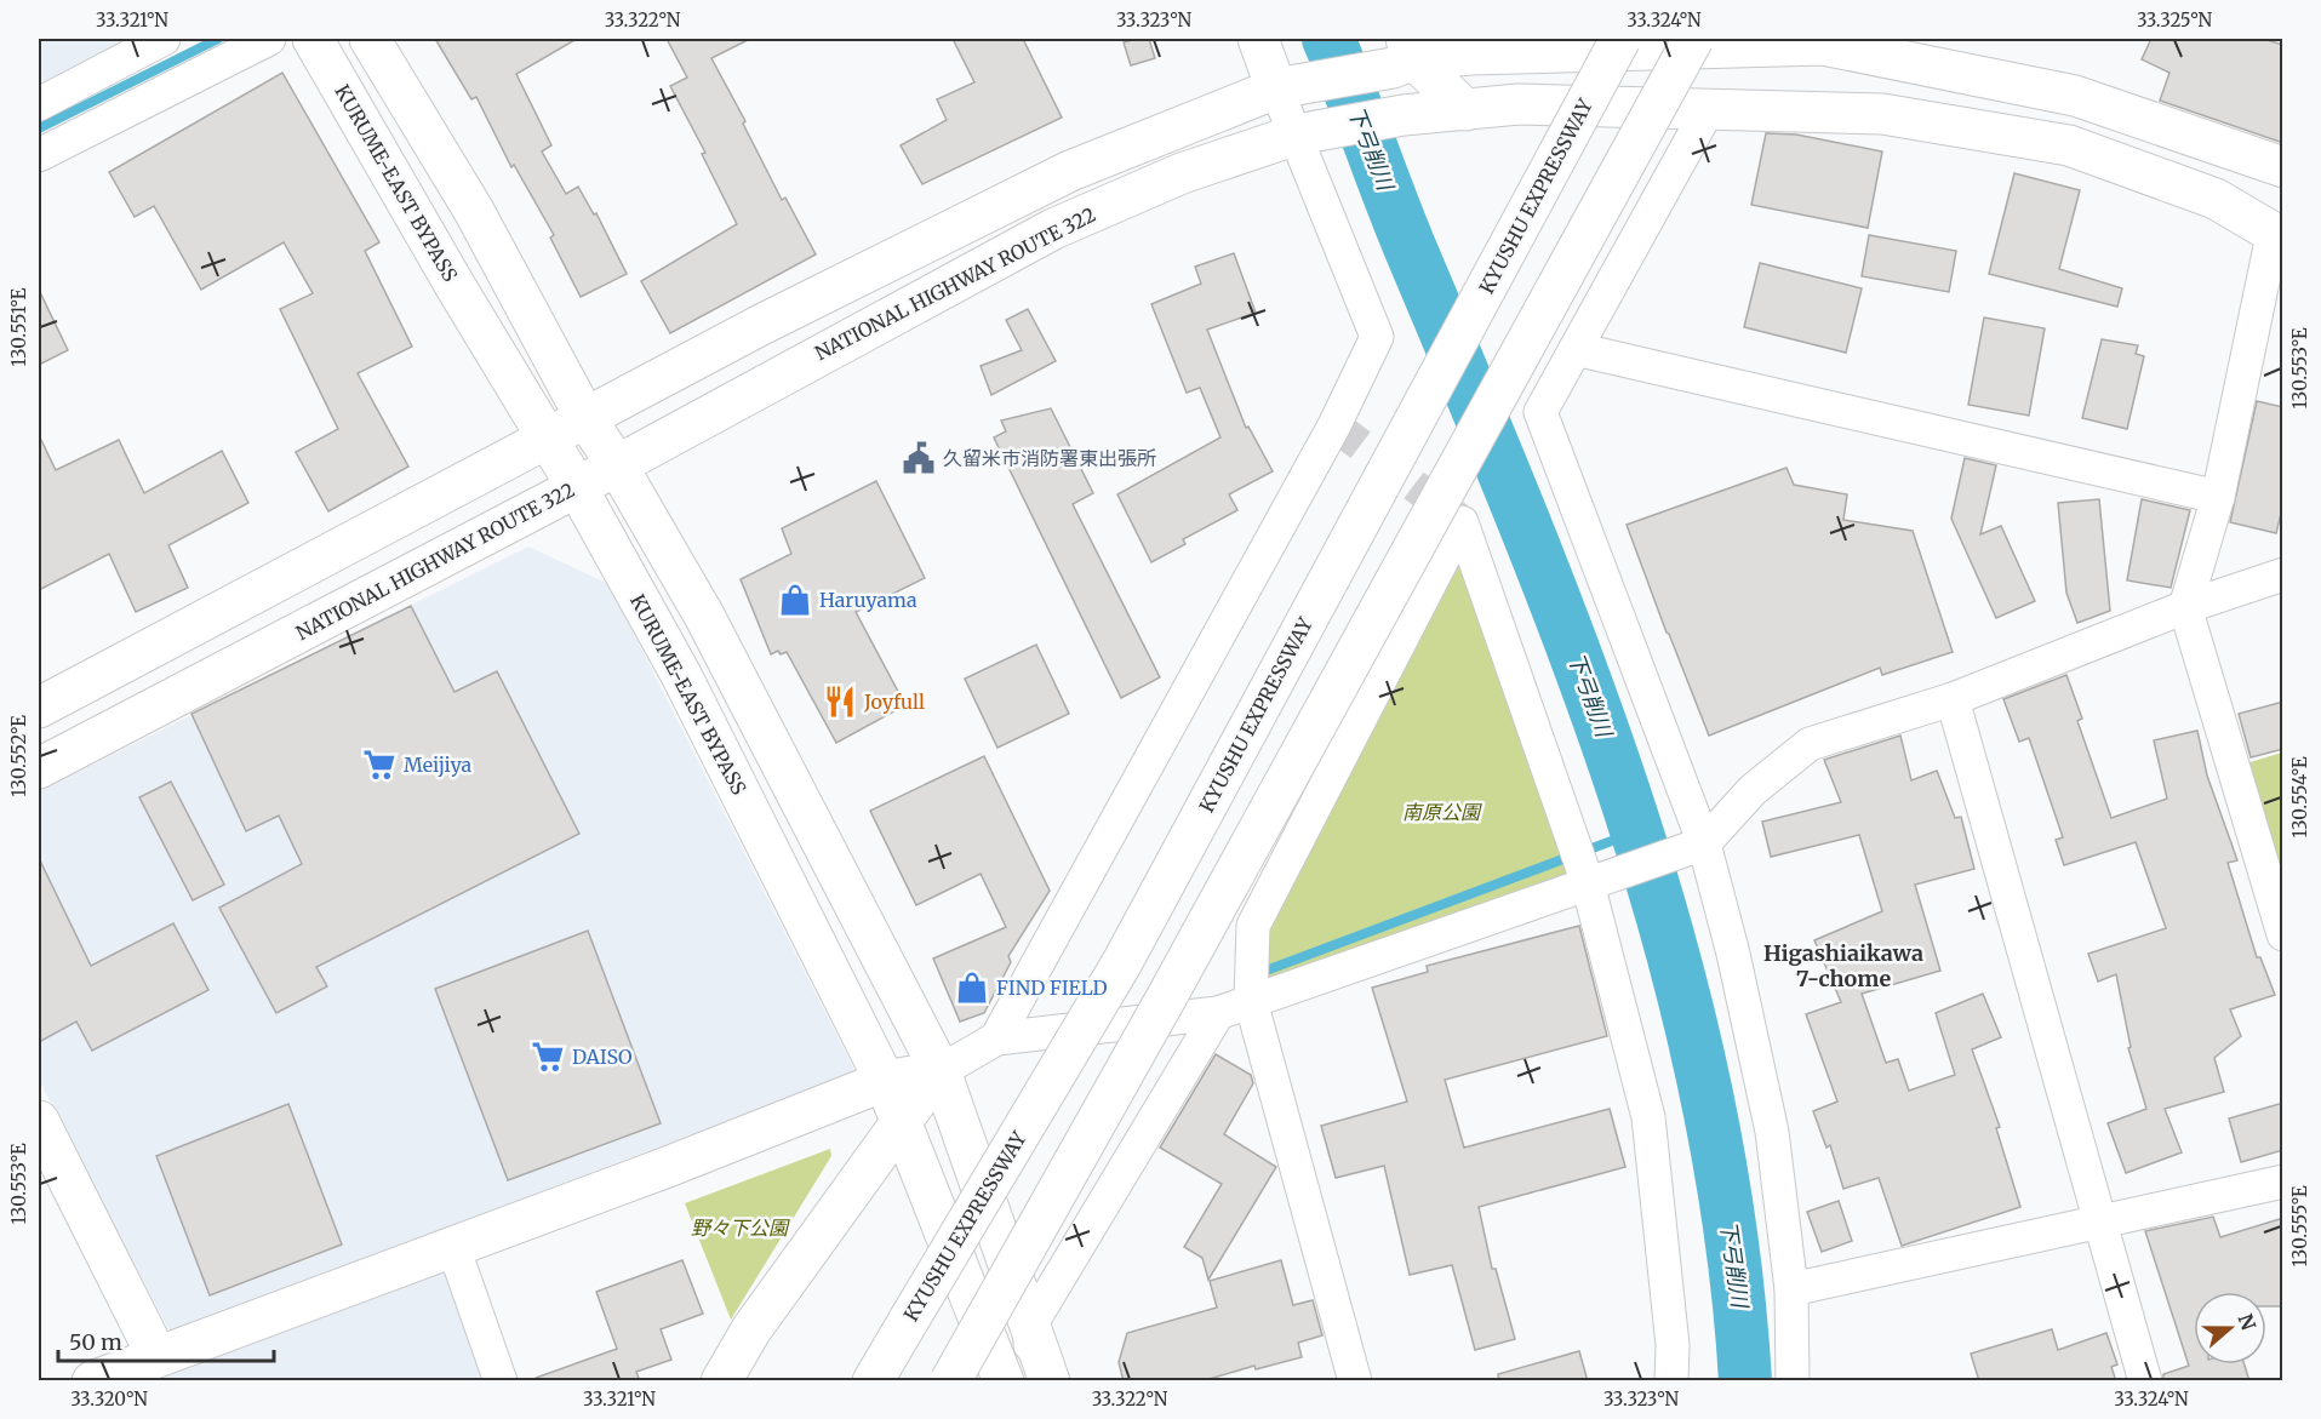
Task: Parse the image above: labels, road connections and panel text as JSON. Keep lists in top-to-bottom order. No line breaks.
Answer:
{"streets":{"main road":["KURUME-EAST BYPASS","KYUSHU EXPRESSWAY","NATIONAL HIGHWAY ROUTE 322"]},"crossings":[["KURUME-EAST BYPASS","NATIONAL HIGHWAY ROUTE 322"]],"districts":["Higashiaikawa 7-chome"],"water":["下弓削川"],"parks":["南原公園","野々下公園"],"places":{"public building":["久留米市消防署東出張所"],"shop":["Haruyama","FIND FIELD"],"restaurant":["Joyfull"],"supermarket":["Meijiya","DAISO"]},"scale_bar":"50 m","north":"right","coordinates":["33.321°N","33.322°N","33.323°N","33.324°N","33.325°N","130.551°E","130.553°E","130.552°E","130.554°E","130.555°E","33.320°N"]}
